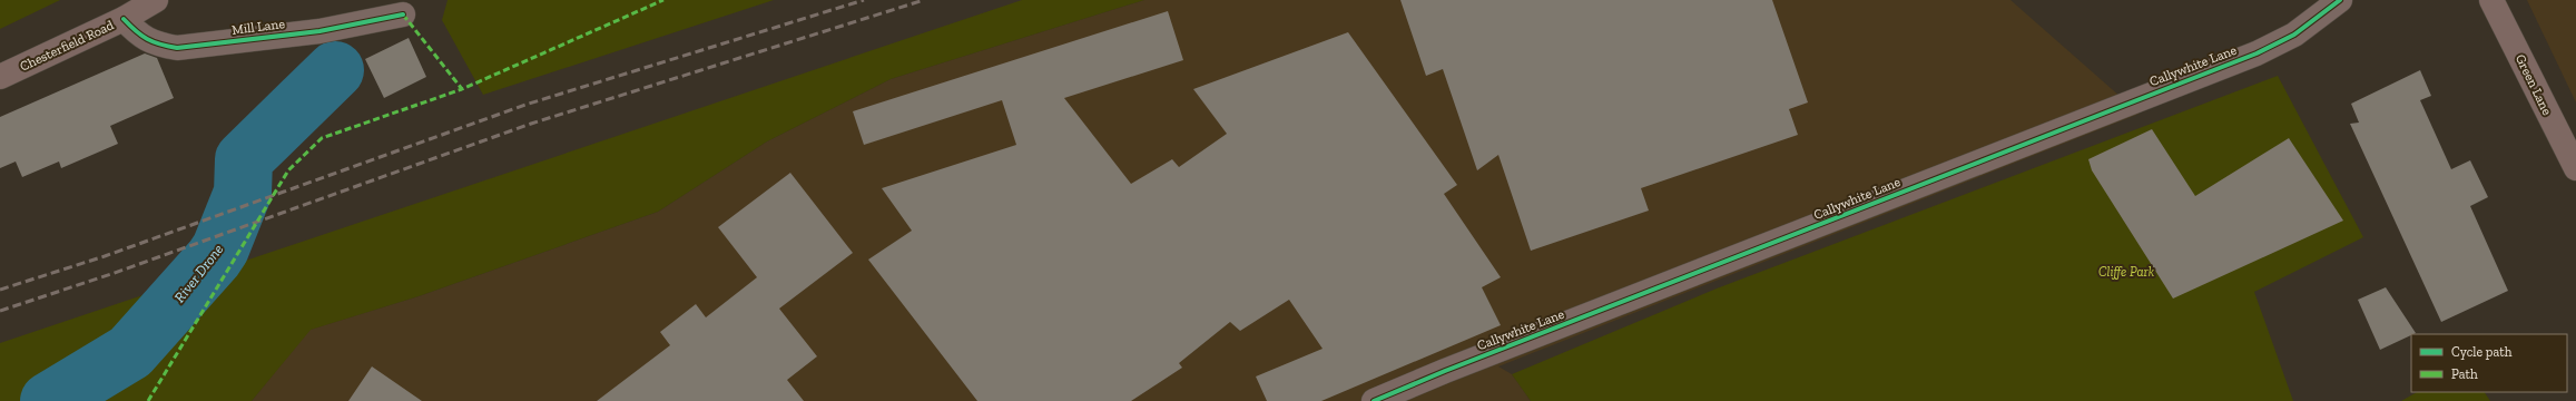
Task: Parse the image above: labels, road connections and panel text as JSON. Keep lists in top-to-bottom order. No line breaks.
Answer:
{"streets":{"main road":["Chesterfield Road","Green Lane"],"street":["Mill Lane","Callywhite Lane"]},"crossings":[["Mill Lane","Chesterfield Road"]],"water":["River Drone"],"parks":["Cliffe Park"],"legend":["Cycle path","Path"]}
